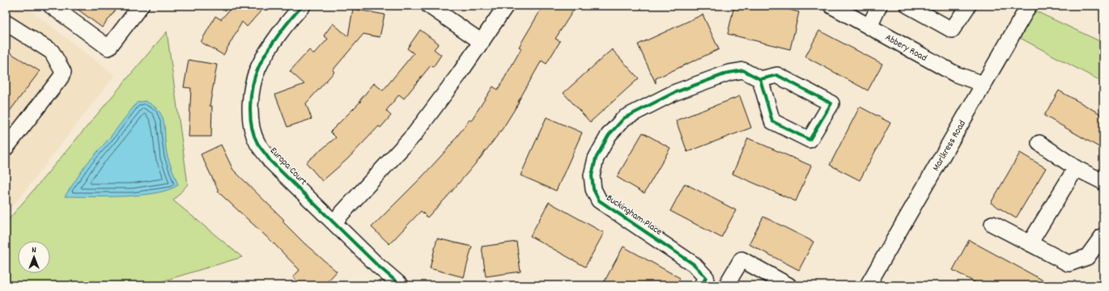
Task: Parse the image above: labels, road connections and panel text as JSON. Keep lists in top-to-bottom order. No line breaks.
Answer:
{"streets":{"street":["Abbery Road","Marlkress Road","Europa Court","Buckingham Place"]},"crossings":[["Abbery Road","Marlkress Road"]],"north":"top"}
